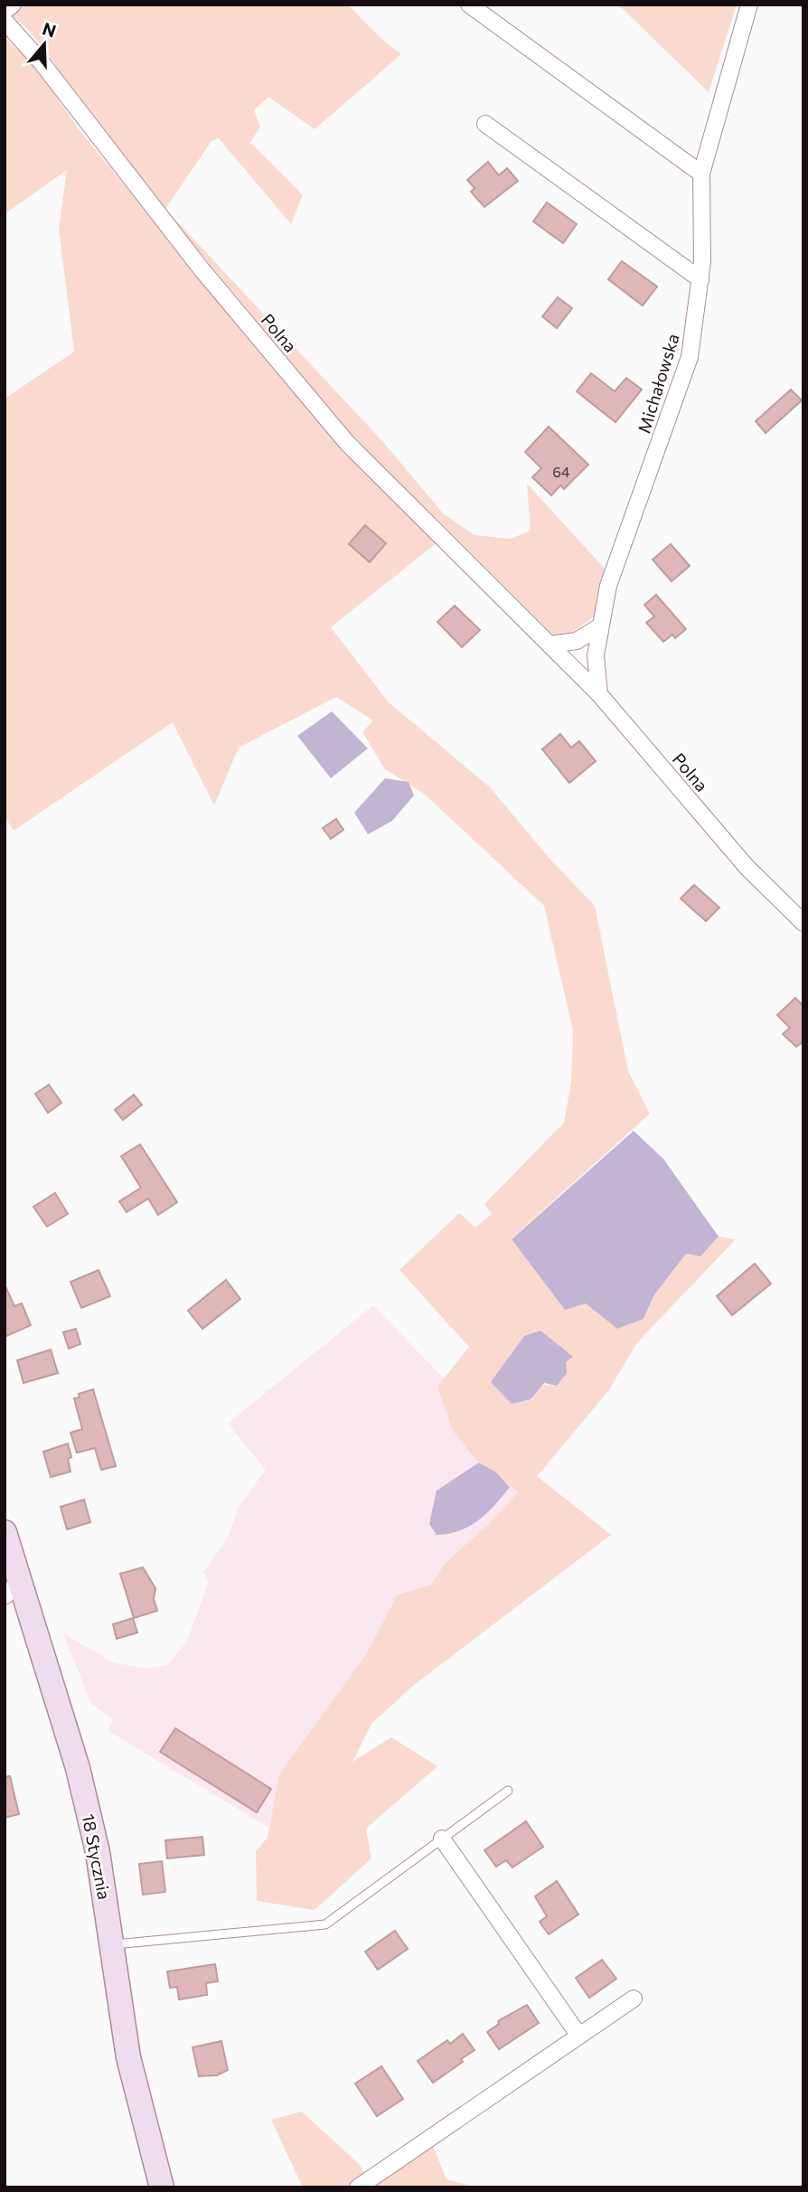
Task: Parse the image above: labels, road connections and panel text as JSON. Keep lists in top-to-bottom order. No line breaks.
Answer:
{"streets":{"street":["Polna","Michałowska","18 Stycznia"]},"crossings":[["Polna","Michałowska"]],"house_numbers":["64"],"north":"top"}
